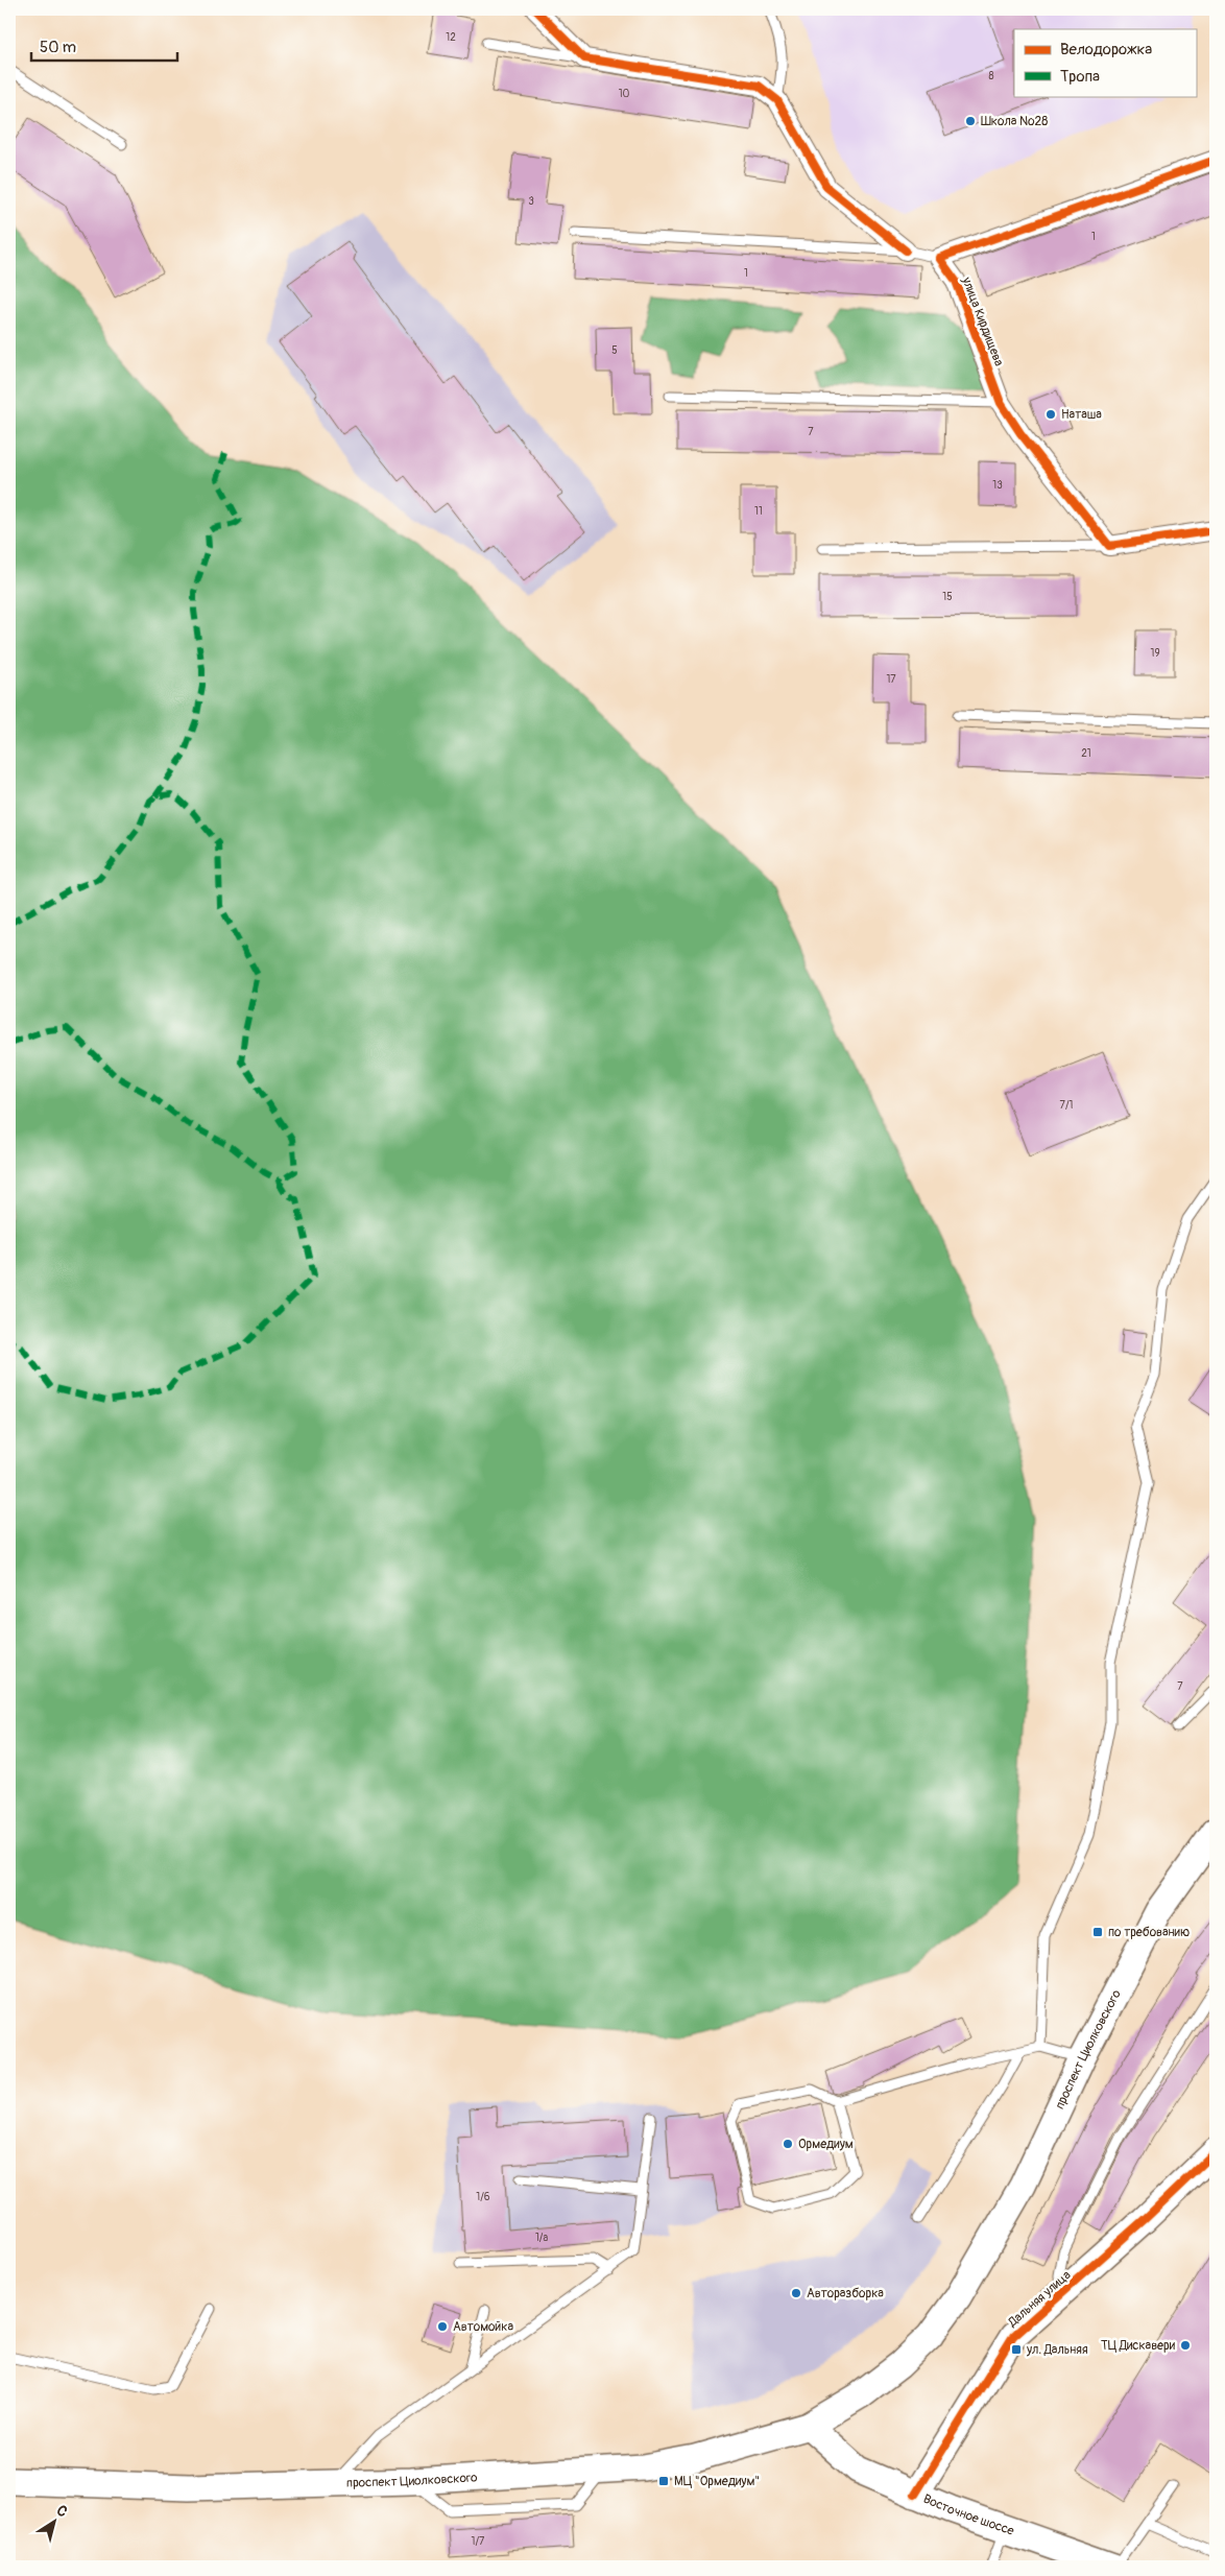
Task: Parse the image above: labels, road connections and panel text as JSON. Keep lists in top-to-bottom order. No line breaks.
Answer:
{"streets":{"main road":["проспект Циолковского","Дальняя улица","Восточное шоссе"],"street":["улица Кирдищева"]},"crossings":[["проспект Циолковского","Восточное шоссе"],["Дальняя улица","Восточное шоссе"]],"places":{"other":["Школа №28","Наташа","Ормедиум","Авторазборка","Автомойка","ТЦ Дискавери"],"transit":["по требованию","ул. Дальняя","МЦ \"Ормедиум\""]},"house_numbers":["12","8","10","3","1","1","5","7","13","11","15","19","17","21","7/1","7","1/6","1/а","1/7"],"legend":["Велодорожка","Тропа"],"scale_bar":"50 m","north":"top right"}
